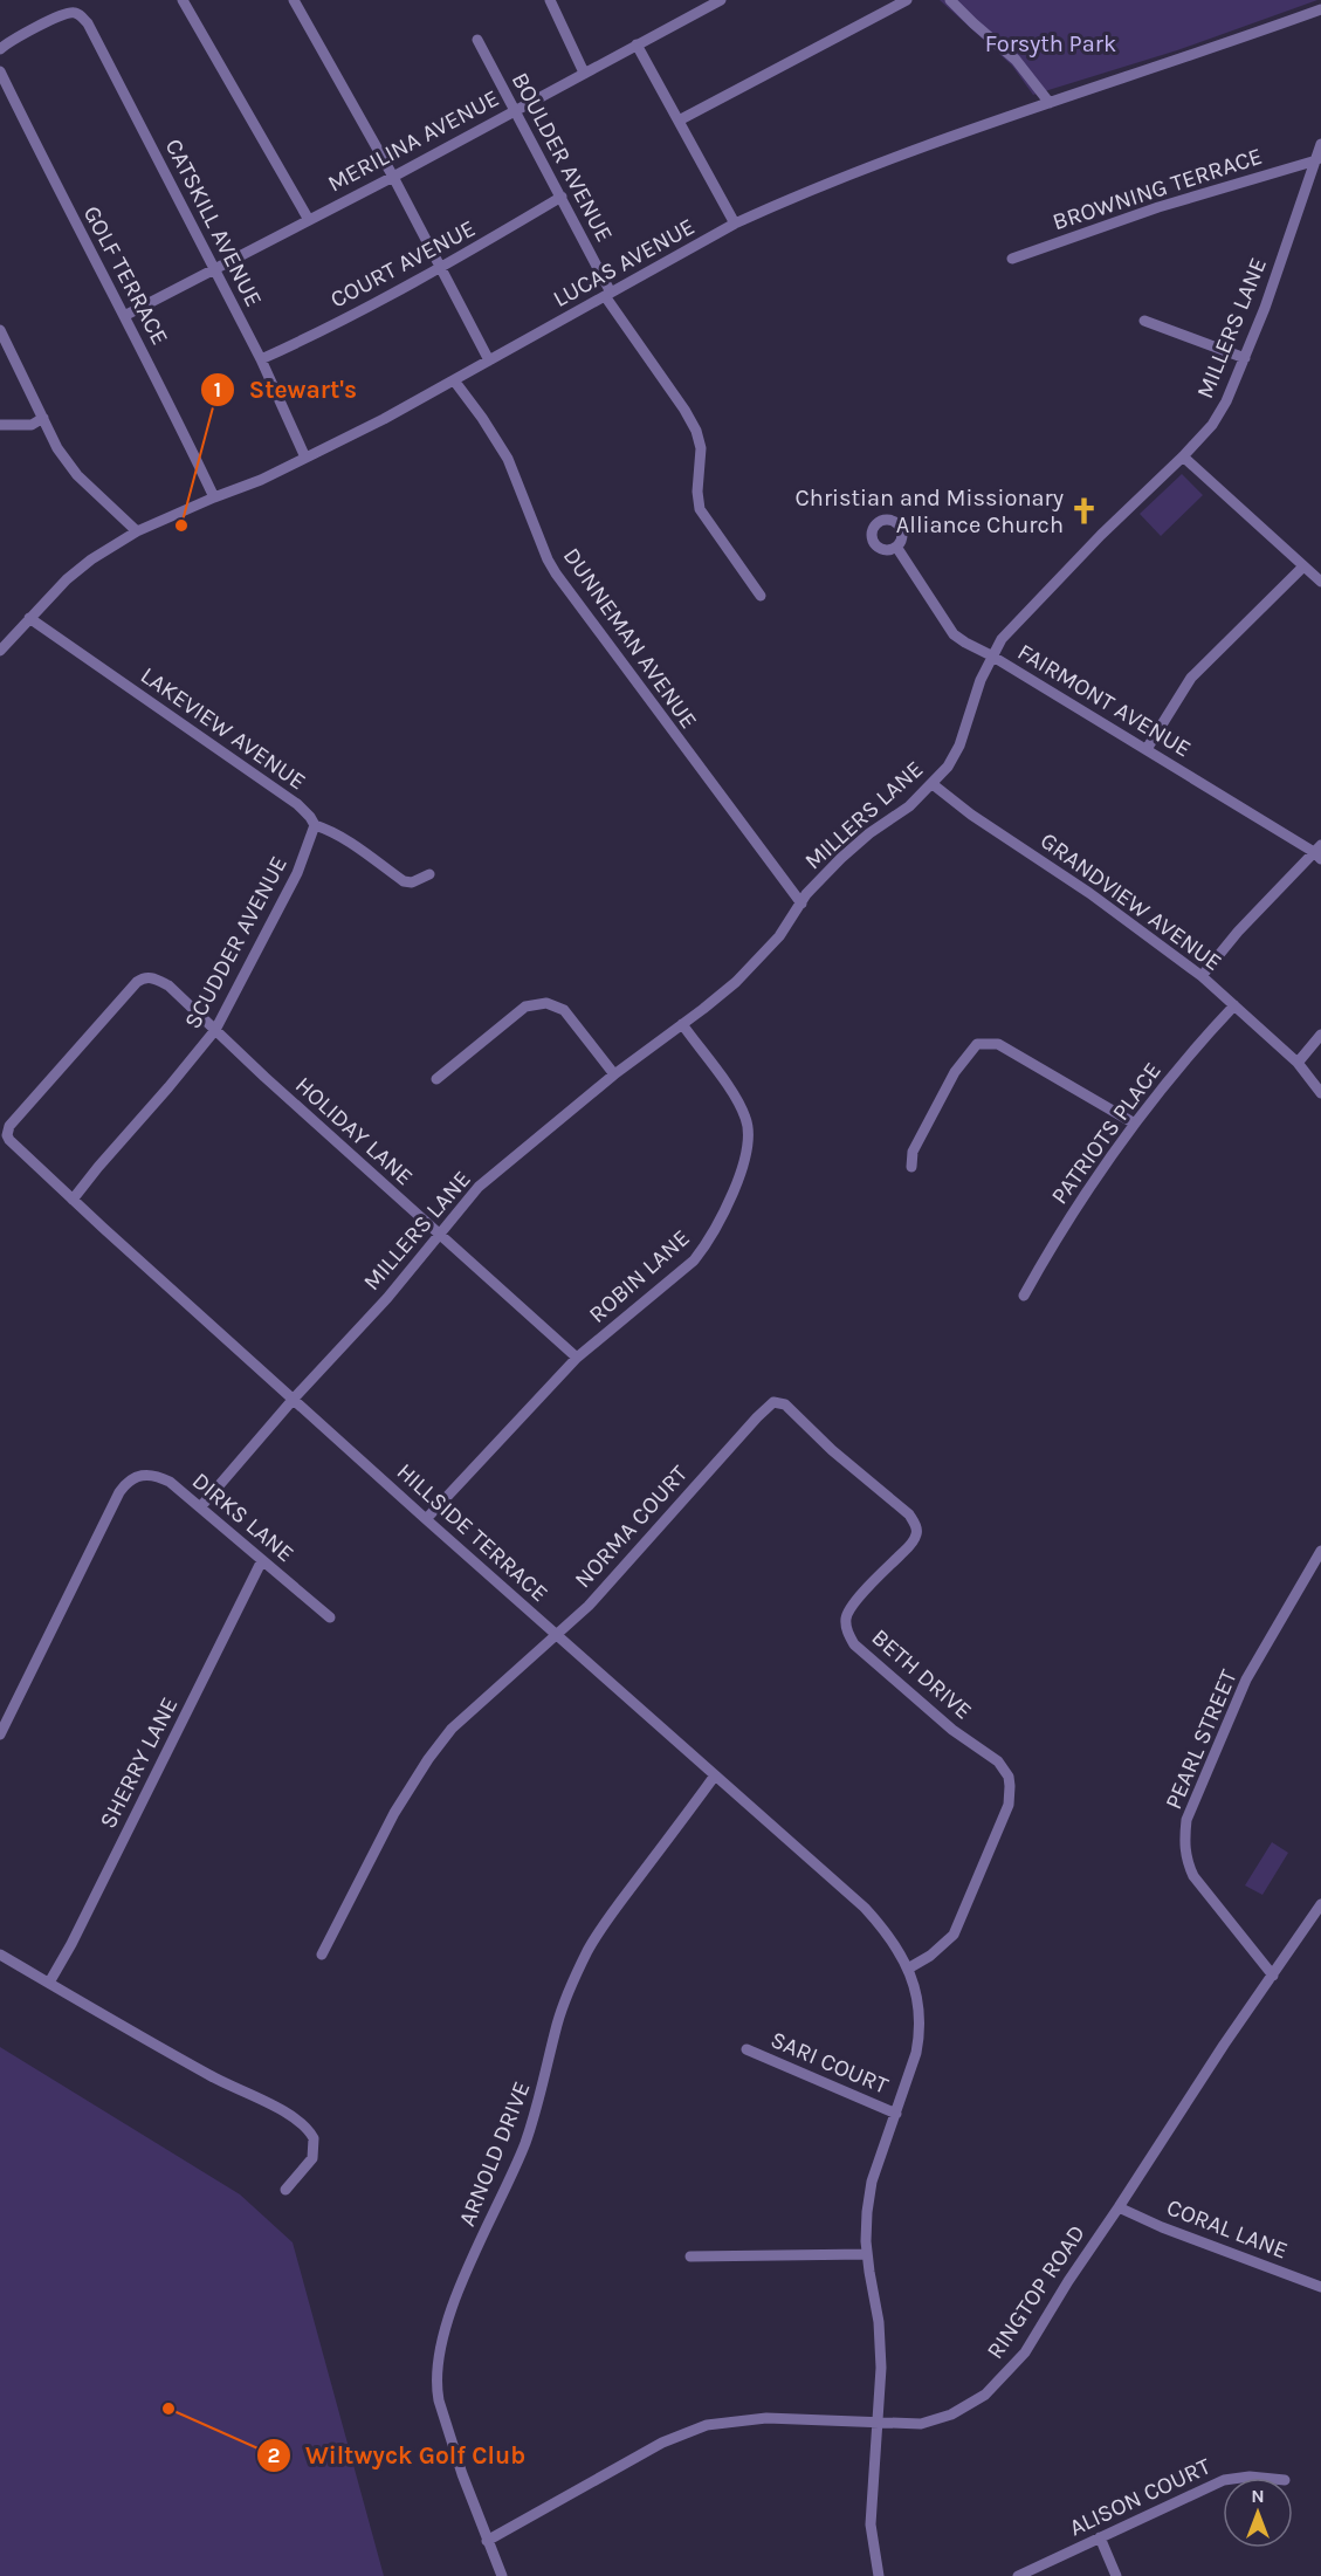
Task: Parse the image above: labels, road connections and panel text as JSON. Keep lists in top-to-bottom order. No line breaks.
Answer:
{"streets":{"street":["MERILINA AVENUE","BOULDER AVENUE","BROWNING TERRACE","CATSKILL AVENUE","LUCAS AVENUE","COURT AVENUE","GOLF TERRACE","MILLERS LANE","DUNNEMAN AVENUE","FAIRMONT AVENUE","LAKEVIEW AVENUE","GRANDVIEW AVENUE","SCUDDER AVENUE","HOLIDAY LANE","PATRIOTS PLACE","ROBIN LANE","DIRKS LANE","NORMA COURT","HILLSIDE TERRACE","BETH DRIVE","PEARL STREET","SHERRY LANE","SARI COURT","ARNOLD DRIVE","CORAL LANE","RINGTOP ROAD","ALISON COURT"]},"crossings":[["MERILINA AVENUE","BOULDER AVENUE"],["MERILINA AVENUE","CATSKILL AVENUE"],["MERILINA AVENUE","GOLF TERRACE"],["BOULDER AVENUE","LUCAS AVENUE"],["BOULDER AVENUE","COURT AVENUE"],["BROWNING TERRACE","MILLERS LANE"],["CATSKILL AVENUE","LUCAS AVENUE"],["CATSKILL AVENUE","COURT AVENUE"],["LUCAS AVENUE","GOLF TERRACE"],["LUCAS AVENUE","DUNNEMAN AVENUE"],["LUCAS AVENUE","LAKEVIEW AVENUE"],["MILLERS LANE","DUNNEMAN AVENUE"],["MILLERS LANE","FAIRMONT AVENUE"],["MILLERS LANE","GRANDVIEW AVENUE"],["MILLERS LANE","HOLIDAY LANE"],["MILLERS LANE","ROBIN LANE"],["MILLERS LANE","DIRKS LANE"],["MILLERS LANE","HILLSIDE TERRACE"],["LAKEVIEW AVENUE","SCUDDER AVENUE"],["GRANDVIEW AVENUE","PATRIOTS PLACE"],["SCUDDER AVENUE","HOLIDAY LANE"],["SCUDDER AVENUE","HILLSIDE TERRACE"],["HOLIDAY LANE","ROBIN LANE"],["HOLIDAY LANE","HILLSIDE TERRACE"],["ROBIN LANE","HILLSIDE TERRACE"],["DIRKS LANE","SHERRY LANE"],["NORMA COURT","HILLSIDE TERRACE"],["NORMA COURT","BETH DRIVE"],["HILLSIDE TERRACE","BETH DRIVE"],["HILLSIDE TERRACE","SARI COURT"],["HILLSIDE TERRACE","ARNOLD DRIVE"],["HILLSIDE TERRACE","RINGTOP ROAD"],["PEARL STREET","RINGTOP ROAD"],["ARNOLD DRIVE","RINGTOP ROAD"],["CORAL LANE","RINGTOP ROAD"]],"parks":["Forsyth Park"],"places":{"church":["Christian and Missionary Alliance Church"],"other":["Stewart's","Wiltwyck Golf Club"]},"north":"top"}
